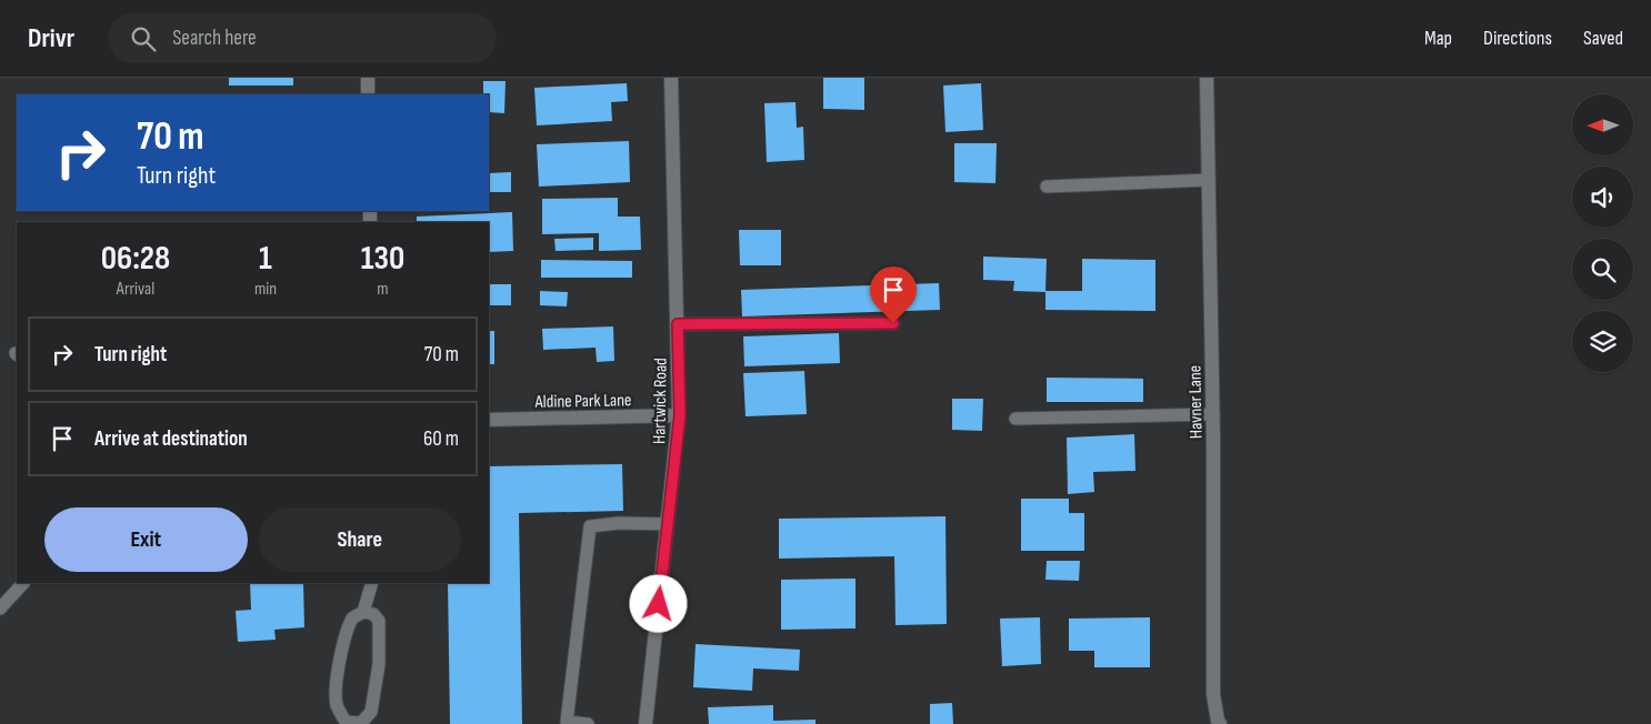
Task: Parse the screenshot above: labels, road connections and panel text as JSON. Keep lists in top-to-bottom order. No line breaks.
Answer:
{"streets":{"street":["Aldine Park Lane","Hartwick Road","Havner Lane"]},"crossings":[["Aldine Park Lane","Hartwick Road"]],"north":"left","page":{"header":"Drivr","search":"Search here","nav":["Map","Directions","Saved"],"turn":["70 m","Turn right"],"eta":["06:28","Arrival","1","min","130","m"],"list":[{"name":"Turn right","value":"70 m"},{"name":"Arrive at destination","value":"60 m"}],"buttons":["Exit","Share"]}}
